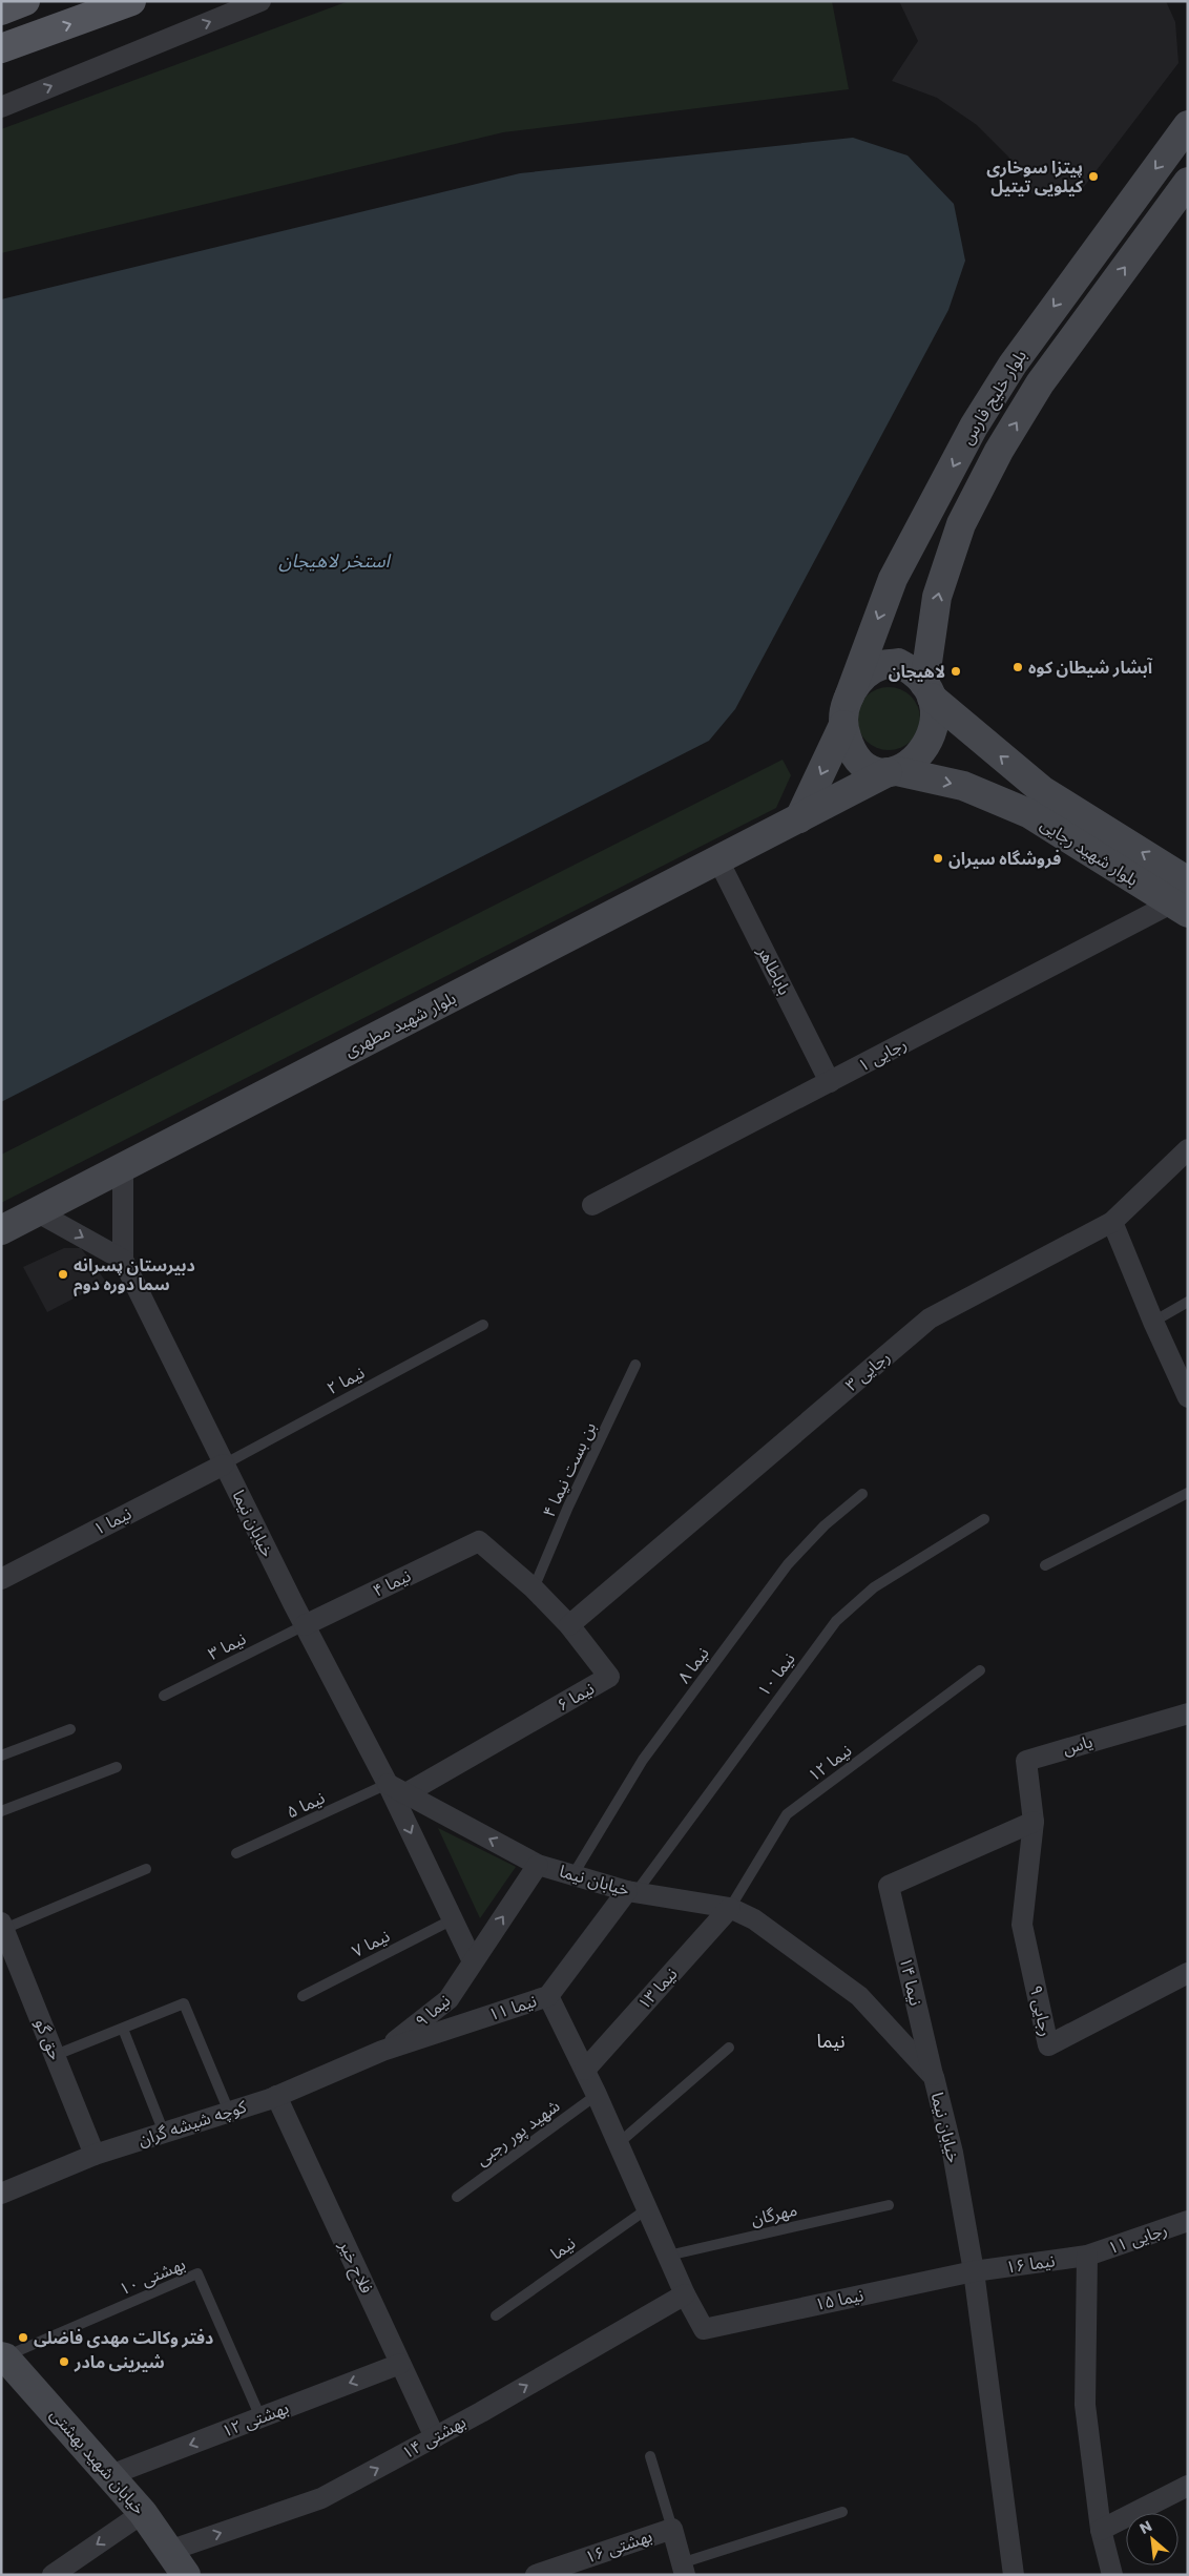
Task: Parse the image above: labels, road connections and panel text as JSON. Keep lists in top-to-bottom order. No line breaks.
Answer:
{"streets":{"main road":["بلوار خلیج فارس","بلوار شهید رجایی","بلوار شهید مطهری","خیابان شهید بهشتی"],"street":["باباطاهر","رجایی ۱","رجایی ۳","نیما ۱","خیابان نیما","نیما ۴","نیما ۶","یاس","نیما ۱۴","نیما ۱۳","نیما ۱۱","نیما ۹","رجایی ۹","حق گو","کوچه شیشه گران","رجایی ۱۱","نیما ۱۶","فلاح خیر","نیما ۱۵","بهشتی ۱۲","بهشتی ۱۴","بهشتی ۱۶"],"lane":["نیما ۲","بن بست نیما ۴","نیما ۳","نیما ۸","نیما ۱۰","نیما ۱۲","نیما ۵","نیما ۷","شهید پور رجبی","مهرگان","نیما","بهشتی ۱۰"]},"crossings":[["بلوار خلیج فارس","بلوار شهید رجایی"],["بلوار خلیج فارس","بلوار شهید مطهری"],["بلوار شهید رجایی","بلوار شهید مطهری"],["بلوار شهید رجایی","رجایی ۱"],["باباطاهر","بلوار شهید مطهری"],["باباطاهر","رجایی ۱"],["بلوار شهید مطهری","خیابان نیما"],["رجایی ۳","نیما ۶"],["نیما ۲","نیما ۱"],["نیما ۲","خیابان نیما"],["بن بست نیما ۴","نیما ۶"],["نیما ۱","خیابان نیما"],["خیابان نیما","نیما ۴"],["خیابان نیما","نیما ۳"],["خیابان نیما","نیما ۸"],["خیابان نیما","نیما ۱۰"],["خیابان نیما","نیما ۶"],["خیابان نیما","نیما ۱۲"],["خیابان نیما","نیما ۵"],["خیابان نیما","نیما ۷"],["خیابان نیما","نیما ۱۴"],["خیابان نیما","نیما ۱۳"],["خیابان نیما","نیما ۱۱"],["خیابان نیما","نیما ۹"],["خیابان نیما","نیما ۱۶"],["خیابان نیما","نیما ۱۵"],["نیما ۴","نیما ۳"],["نیما ۴","نیما ۶"],["نیما ۱۰","نیما ۱۱"],["نیما ۶","نیما ۵"],["یاس","نیما ۱۴"],["یاس","رجایی ۹"],["نیما ۱۲","نیما ۱۳"],["نیما ۱۴","رجایی ۹"],["نیما ۱۱","نیما ۹"],["نیما ۱۱","کوچه شیشه گران"],["نیما ۹","کوچه شیشه گران"],["حق گو","کوچه شیشه گران"],["کوچه شیشه گران","فلاح خیر"],["رجایی ۱۱","نیما ۱۶"],["نیما ۱۶","نیما ۱۵"],["فلاح خیر","بهشتی ۱۲"],["فلاح خیر","بهشتی ۱۴"],["بهشتی ۱۰","بهشتی ۱۲"],["بهشتی ۱۰","خیابان شهید بهشتی"],["نیما ۱۵","بهشتی ۱۴"],["بهشتی ۱۲","خیابان شهید بهشتی"],["بهشتی ۱۴","خیابان شهید بهشتی"]],"one_way":["نیما ۹","بهشتی ۱۲","بهشتی ۱۴"],"districts":["نیما"],"water":["استخر لاهیجان"],"places":["پیتزا سوخاری کیلویی تیتیل","آبشار شیطان کوه","لاهيجان","فروشگاه سیران","دبیرستان پسرانه سما دوره دوم","دفتر وکالت مهدی فاضلی","شیرینی مادر"],"north":"top left"}
